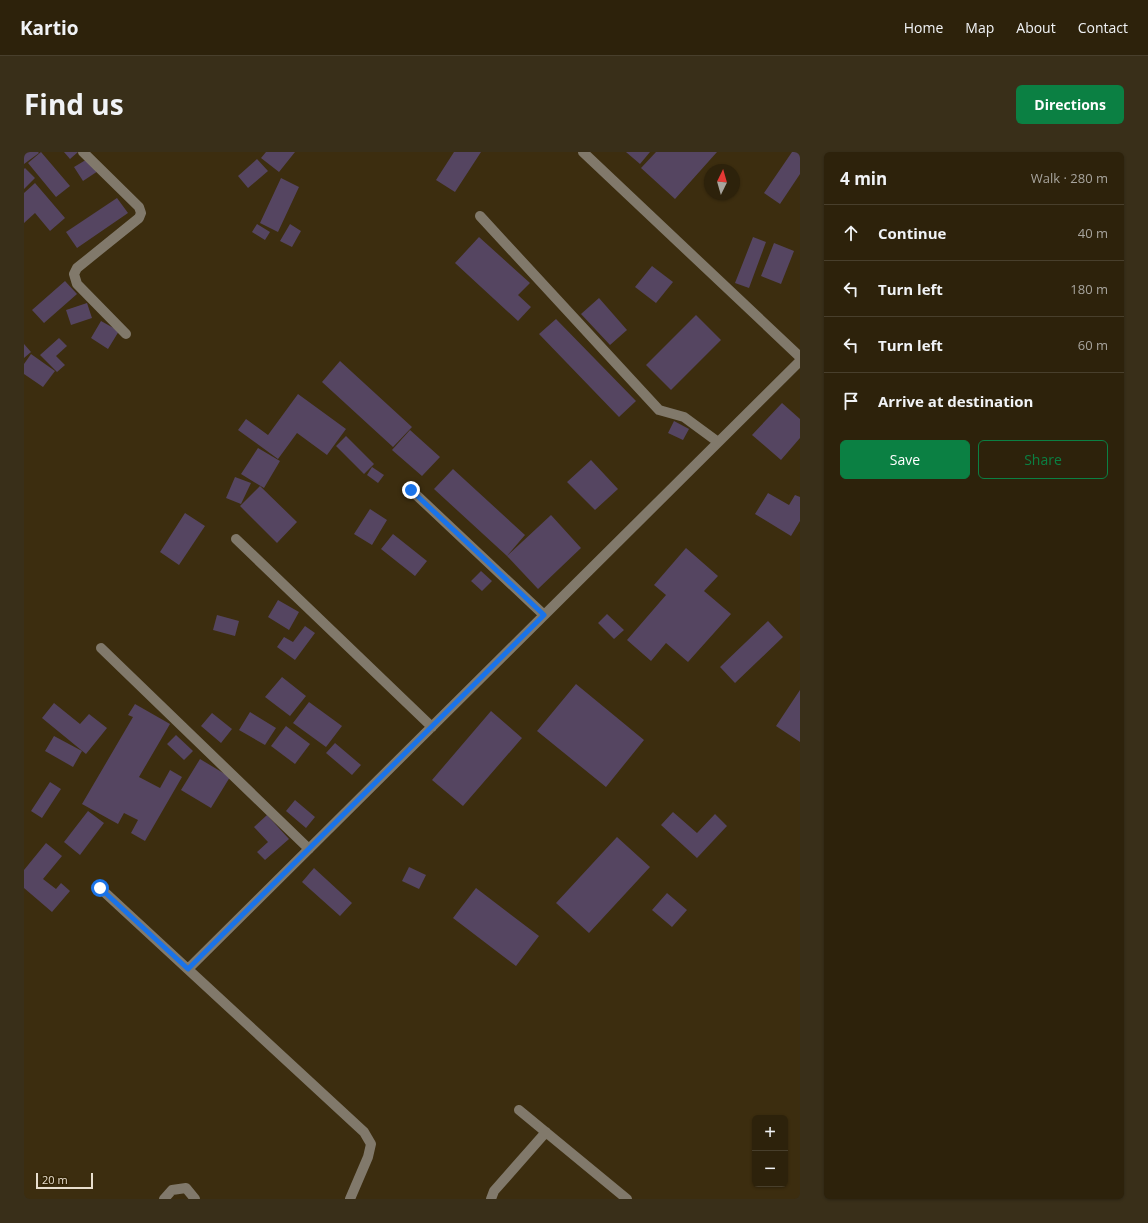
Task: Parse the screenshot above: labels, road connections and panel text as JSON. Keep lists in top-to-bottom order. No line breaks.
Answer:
{"scale_bar":"20 m","north":"top","page":{"header":"Kartio","nav":["Home","Map","About","Contact"],"title":"Find us","buttons":["Directions",["Save","Share"]],"heading":["4 min","Walk · 280 m"],"list":[["Continue","40 m"],["Turn left","180 m"],["Turn left","60 m"],"Arrive at destination"],"map_buttons":["+","−"],"scale":"20 m"}}
